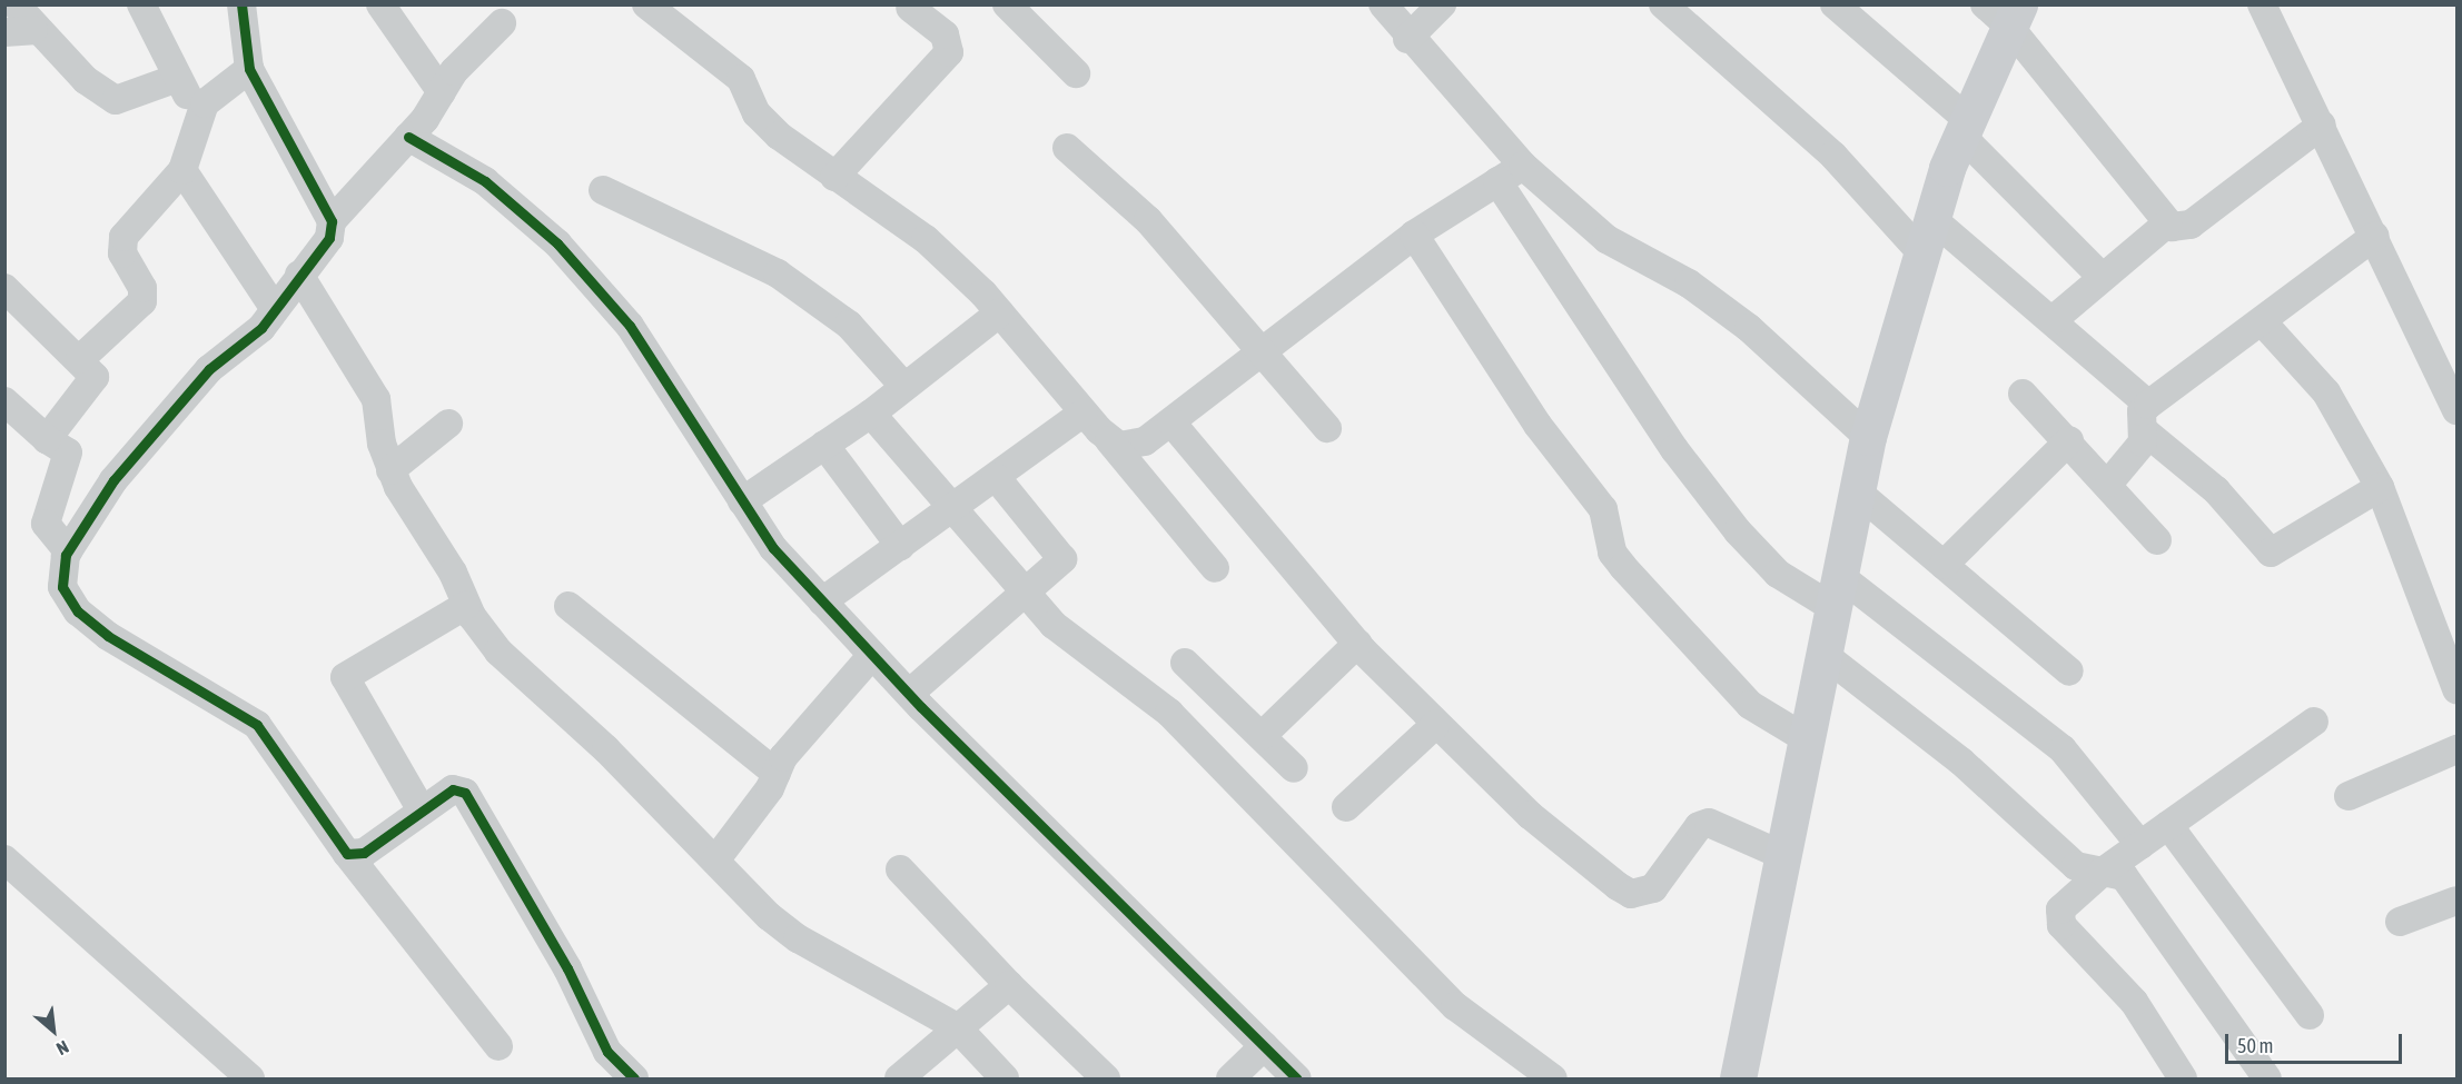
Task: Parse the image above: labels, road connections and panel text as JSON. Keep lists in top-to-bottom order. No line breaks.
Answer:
{"scale_bar":"50 m","north":"bottom right"}
